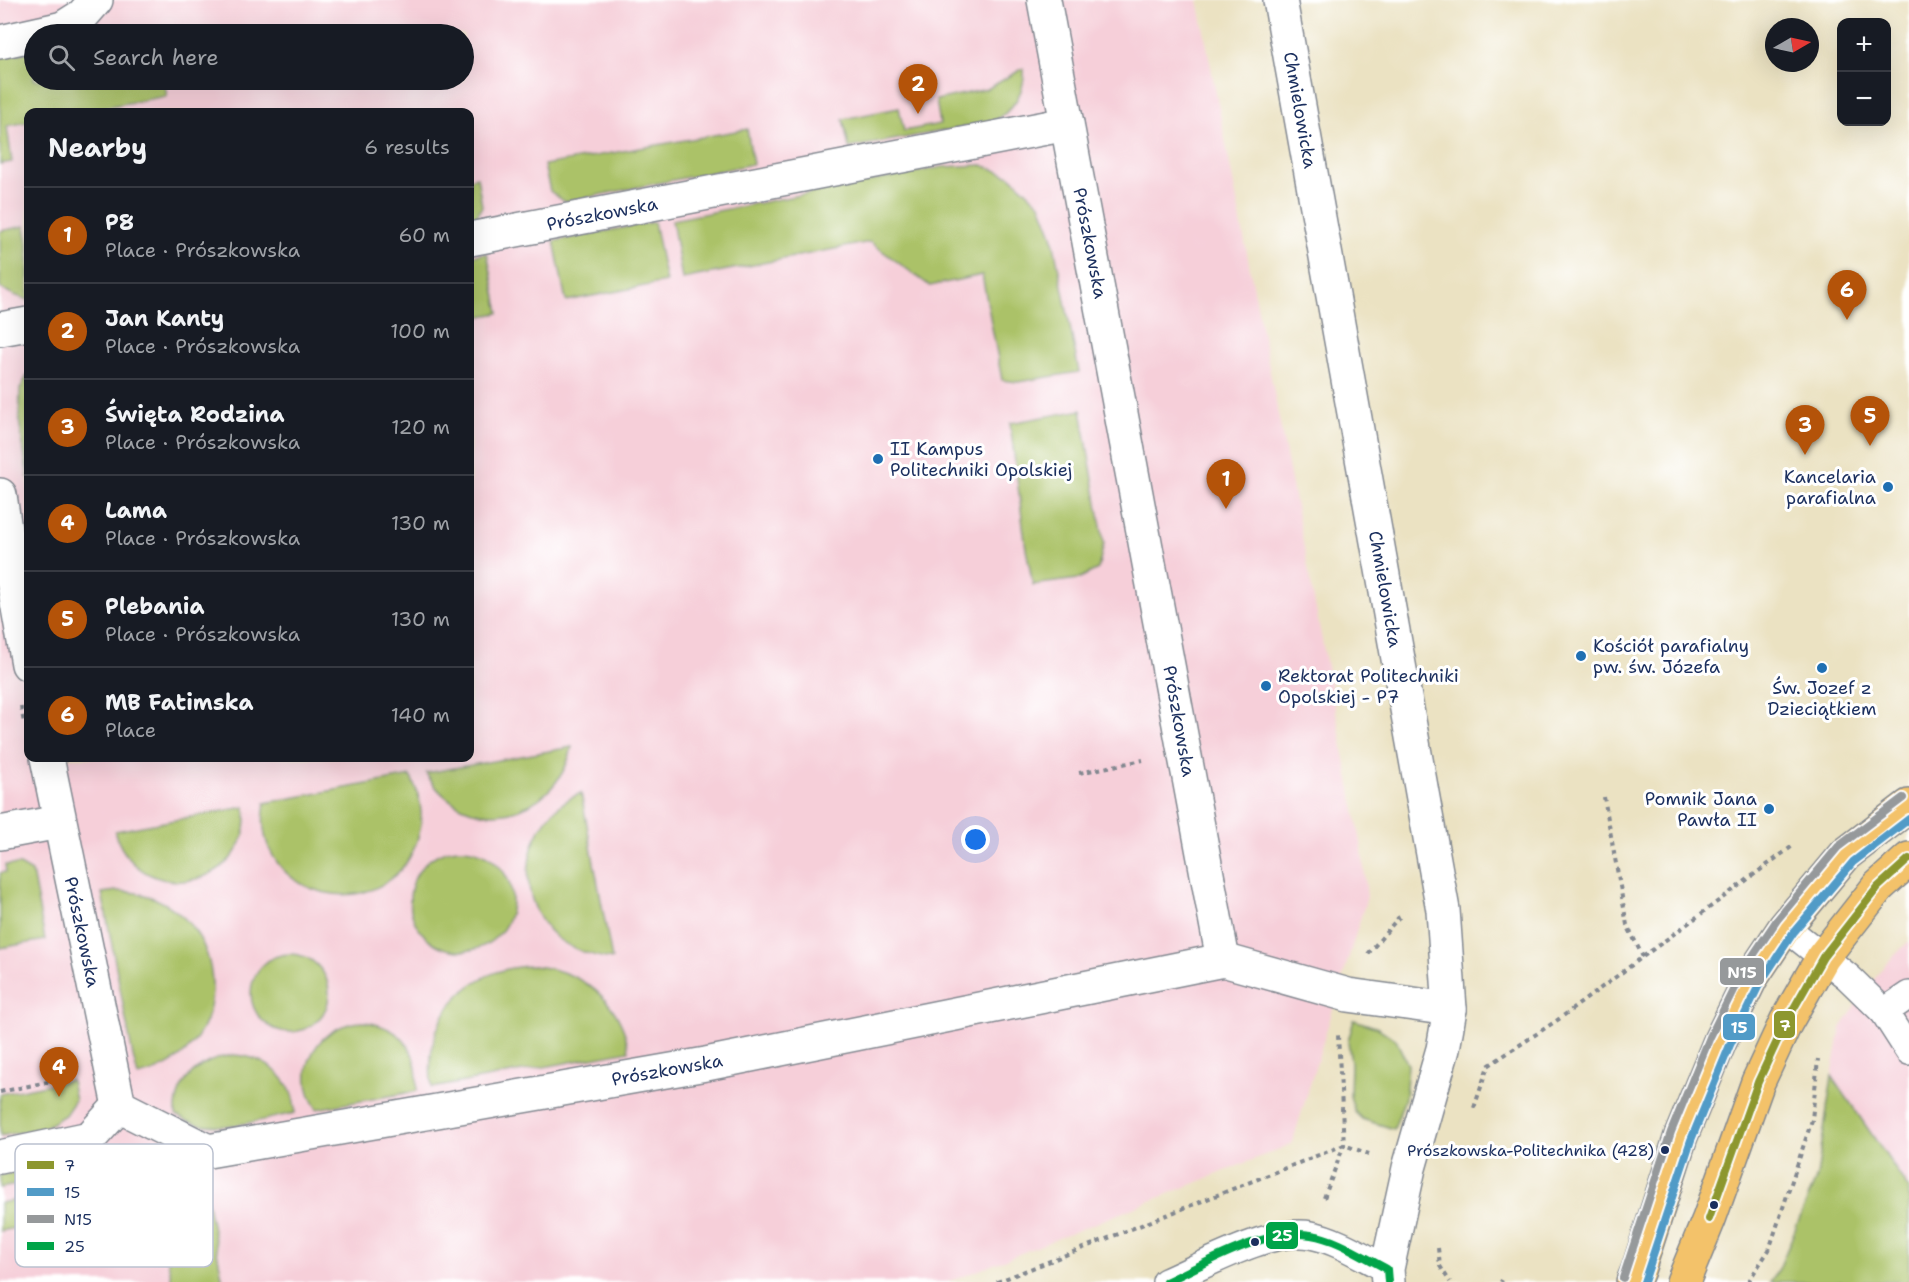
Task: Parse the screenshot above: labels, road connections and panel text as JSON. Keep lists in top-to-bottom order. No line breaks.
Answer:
{"streets":{"street":["Chmielowicka","Prószkowska"]},"crossings":[["Chmielowicka","Prószkowska"]],"places":["II Kampus Politechniki Opolskiej","Kancelaria parafialna","Kościół parafialny pw. św. Józefa","Św. Jozef z Dzieciątkiem","Rektorat Politechniki Opolskiej - P7","Pomnik Jana Pawła II","Prószkowska-Politechnika (428)"],"lines":["transit line N15","transit line 15","transit line 7","transit line 25"],"legend":["7","15","N15","25"],"north":"right","page":{"map_buttons":["+","−"],"search":"Search here","pins":["2","6","5","3","1","4"],"heading":["Nearby","6 results"],"list":[{"mark":"1","name":"P8","note":"Place · Prószkowska","value":"60 m"},{"mark":"2","name":"Jan Kanty","note":"Place · Prószkowska","value":"100 m"},{"mark":"3","name":"Święta Rodzina","note":"Place · Prószkowska","value":"120 m"},{"mark":"4","name":"Lama","note":"Place · Prószkowska","value":"130 m"},{"mark":"5","name":"Plebania","note":"Place · Prószkowska","value":"130 m"},{"mark":"6","name":"MB Fatimska","note":"Place","value":"140 m"}]}}
